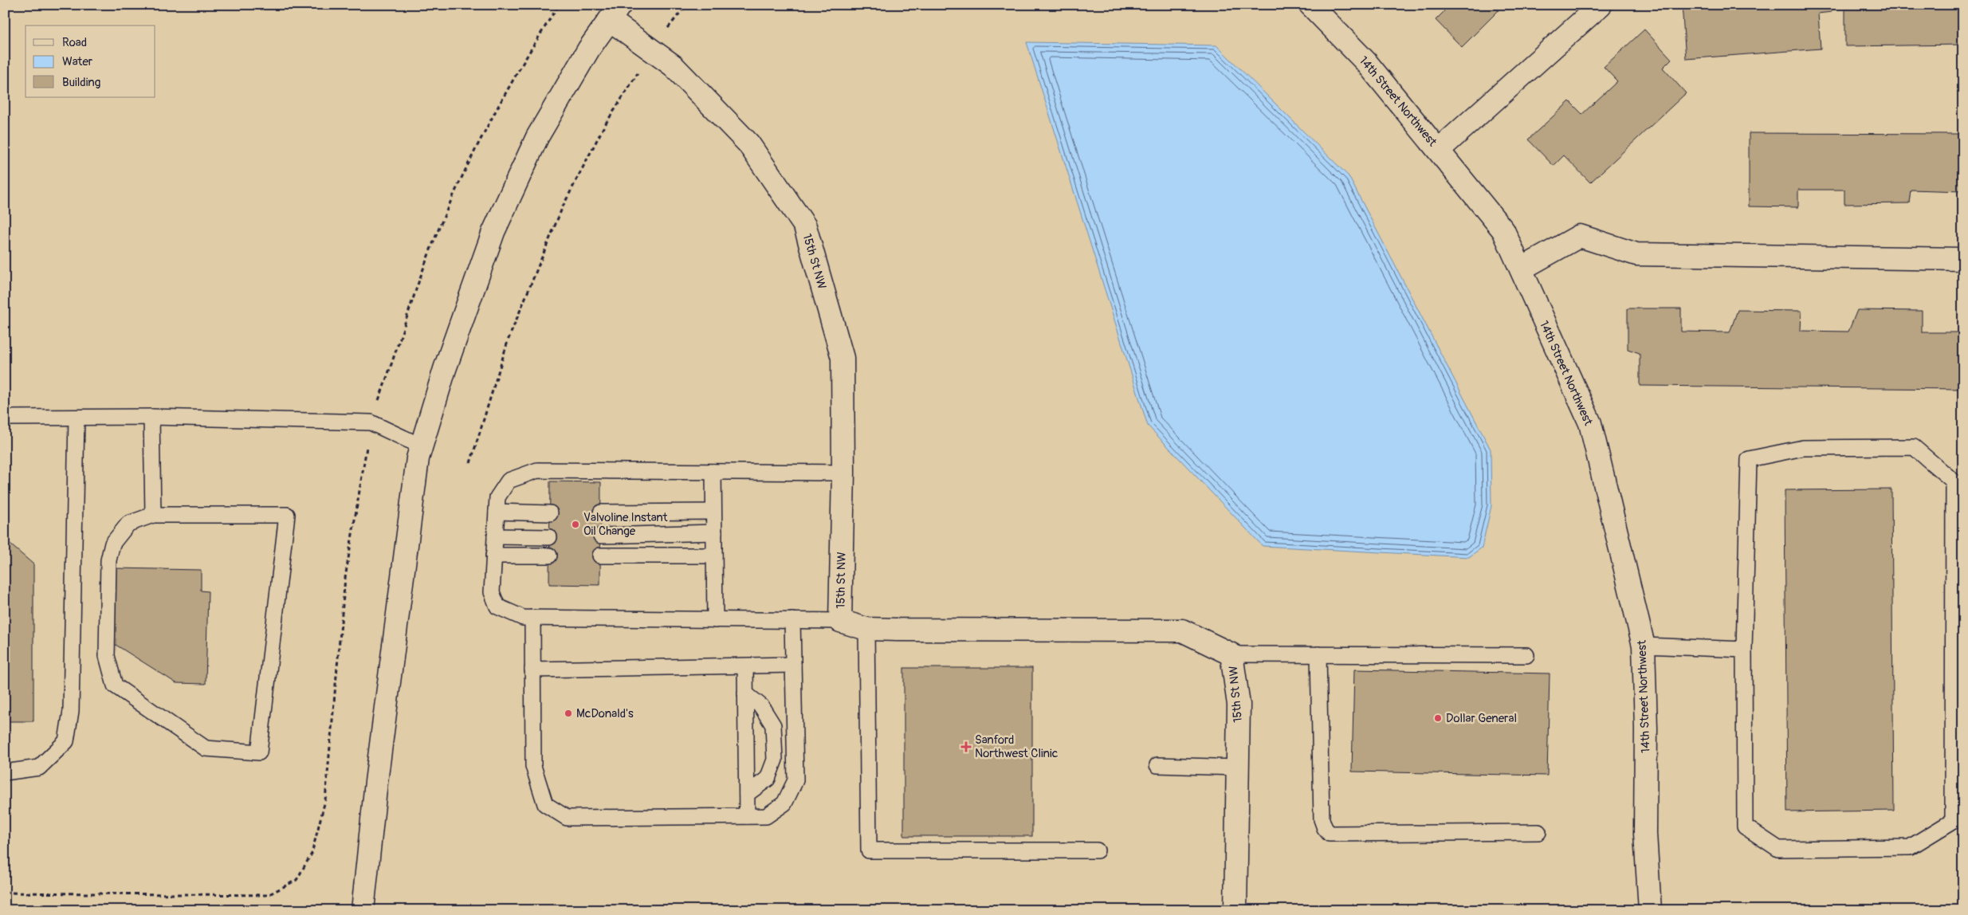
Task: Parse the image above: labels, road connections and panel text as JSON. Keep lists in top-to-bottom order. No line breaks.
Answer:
{"streets":{"street":["14th Street Northwest","15th St NW"]},"places":{"other":["Valvoline Instant Oil Change","McDonald's","Dollar General"],"health":["Sanford Northwest Clinic"]},"legend":["Road","Water","Building"]}
